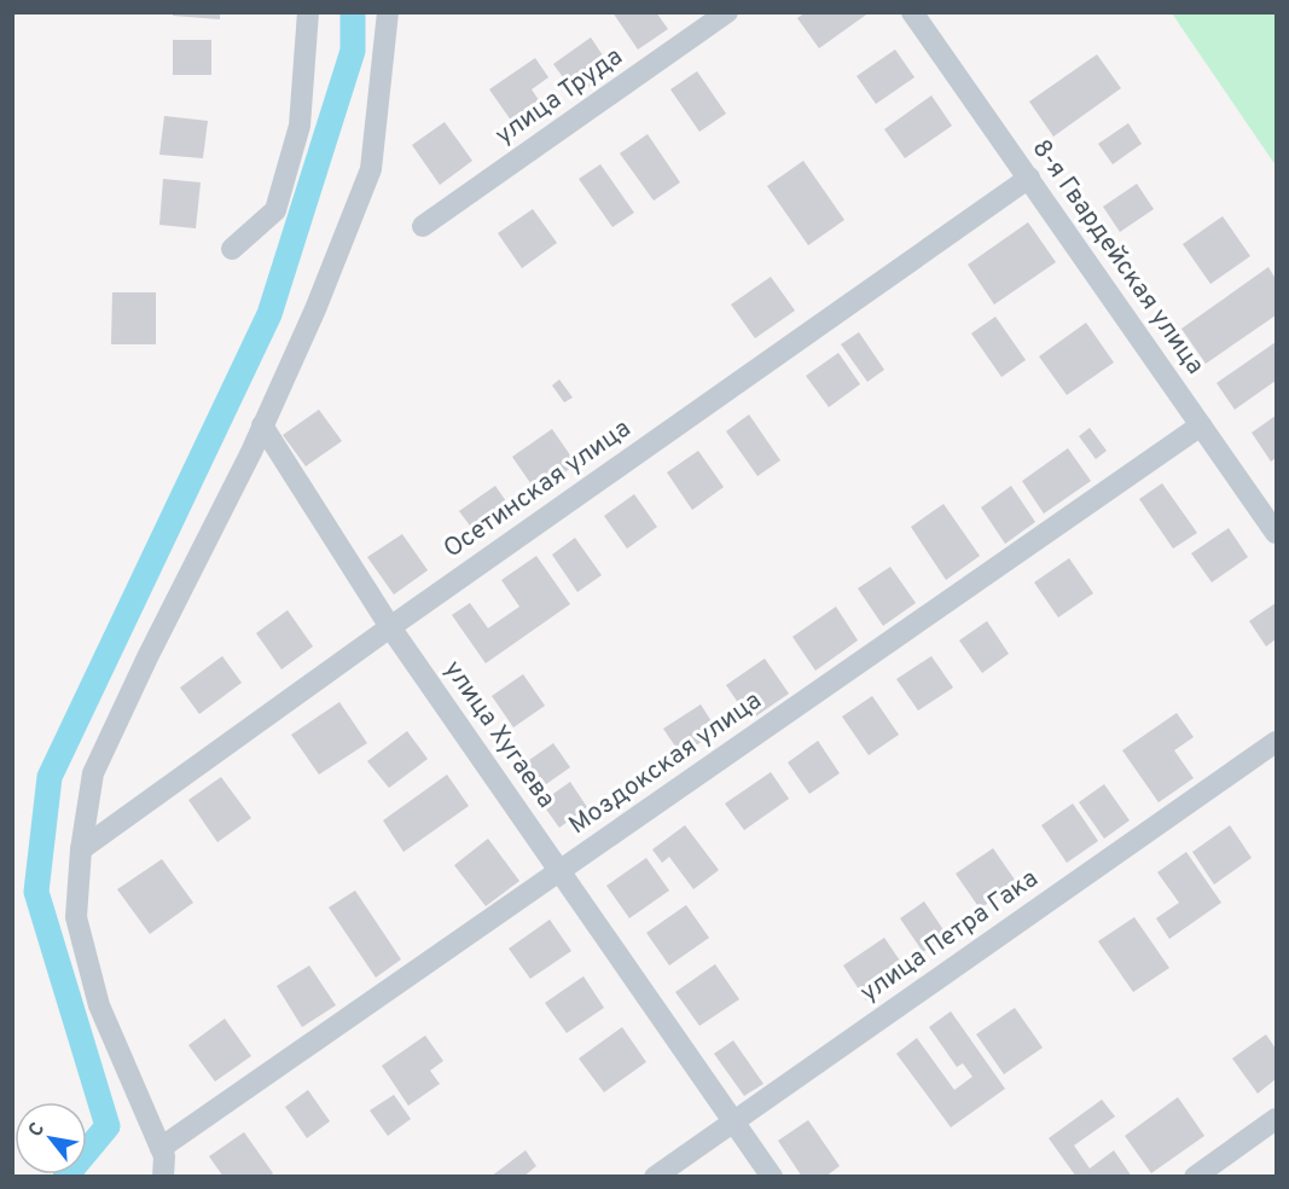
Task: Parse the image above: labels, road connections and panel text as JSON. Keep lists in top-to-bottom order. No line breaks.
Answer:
{"streets":{"street":["улица Труда","8-я Гвардейская улица","Осетинская улица","улица Хугаева","Моздокская улица","улица Петра Гака"]},"crossings":[["8-я Гвардейская улица","Осетинская улица"],["8-я Гвардейская улица","Моздокская улица"],["Осетинская улица","улица Хугаева"],["улица Хугаева","Моздокская улица"],["улица Хугаева","улица Петра Гака"]],"north":"top left"}
